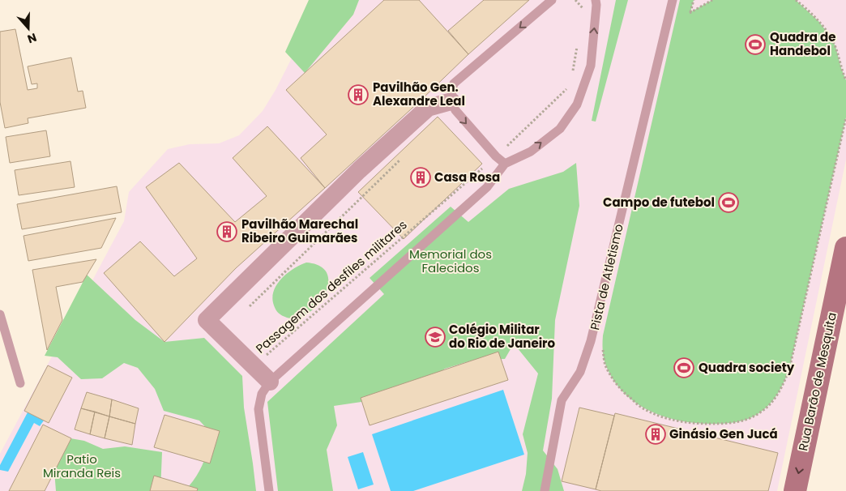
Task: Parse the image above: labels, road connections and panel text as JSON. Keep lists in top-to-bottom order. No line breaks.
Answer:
{"streets":{"street":["Rua Barão de Mesquita"],"path":["Pista de Atletismo","Passagem dos desfiles militares"]},"one_way":["Rua Barão de Mesquita"],"parks":["Memorial dos Falecidos","Patio Miranda Reis"],"places":{"sports":["Quadra de Handebol","Campo de futebol","Quadra society"],"building":["Pavilhão Gen. Alexandre Leal","Casa Rosa","Pavilhão Marechal Ribeiro Guimarães","Ginásio Gen Jucá"],"school or university":["Colégio Militar do Rio de Janeiro"]},"north":"bottom"}
